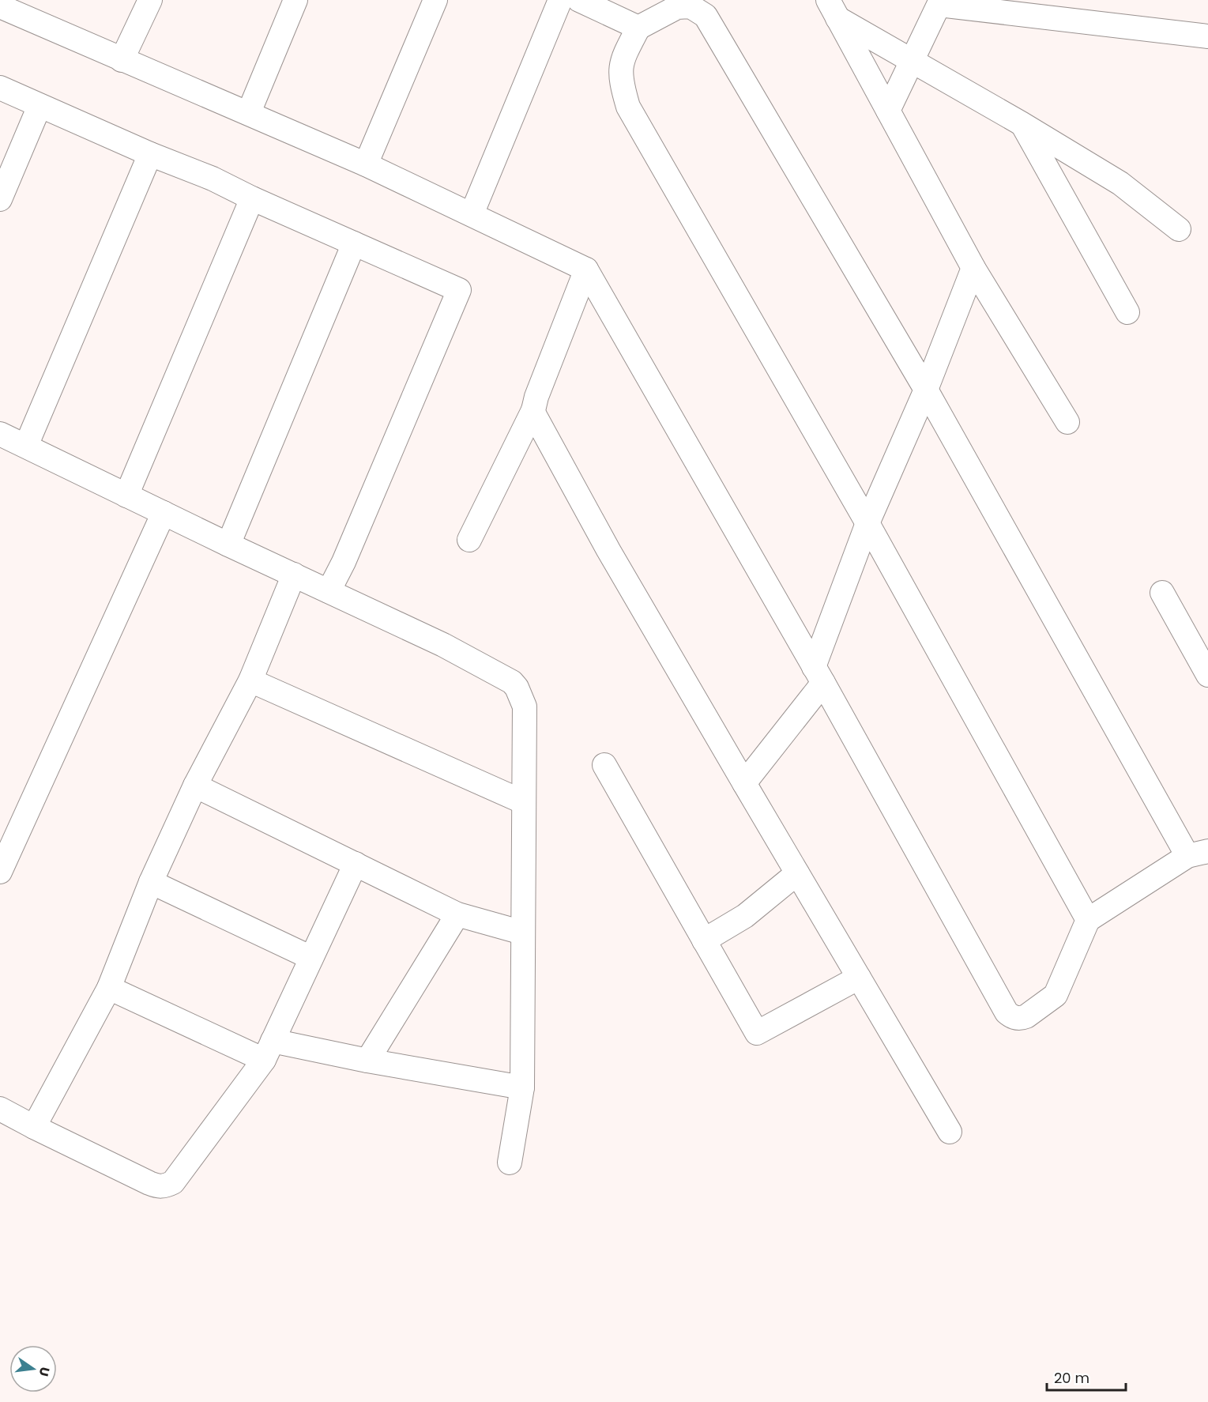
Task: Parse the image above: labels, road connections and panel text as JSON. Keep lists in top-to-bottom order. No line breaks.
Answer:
{"scale_bar":"20 m","north":"right"}
